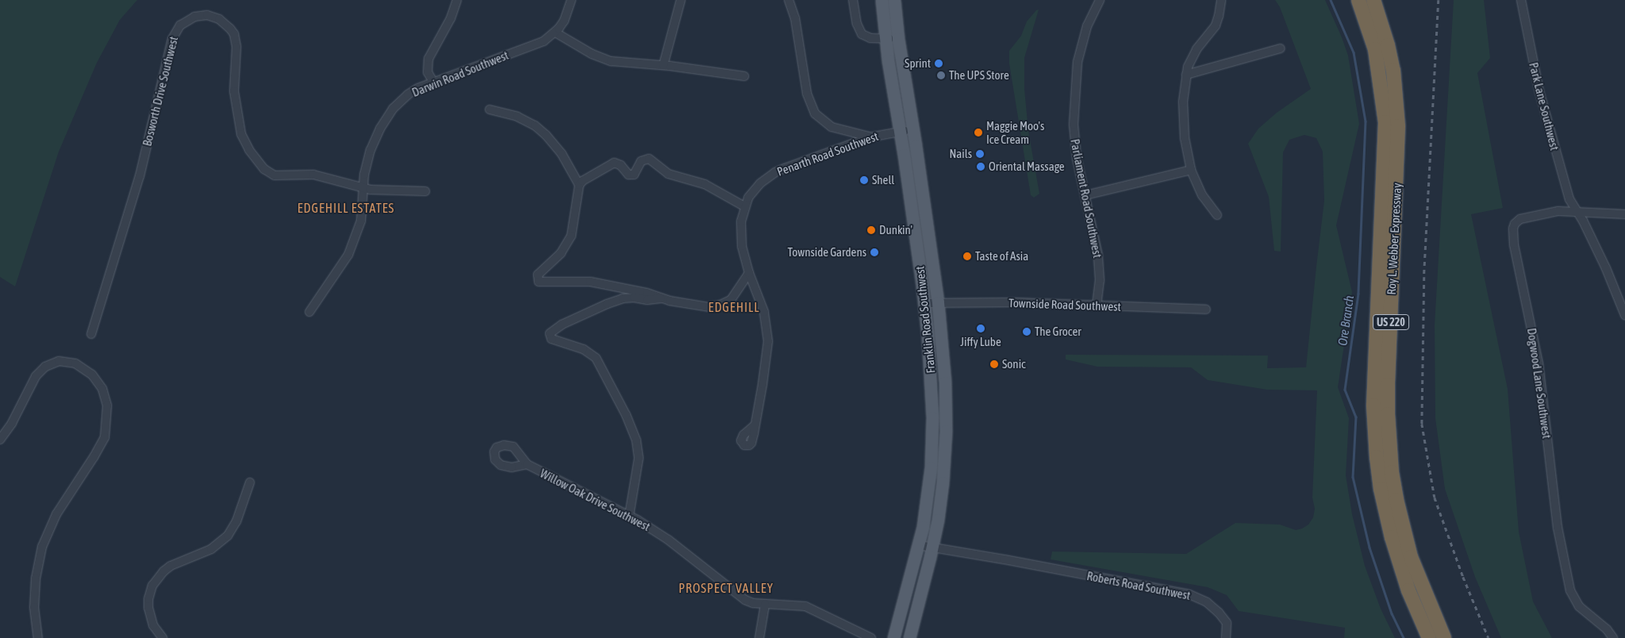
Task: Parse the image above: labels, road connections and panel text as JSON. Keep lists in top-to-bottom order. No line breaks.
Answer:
{"streets":{"highway":["Roy L. Webber Expressway","US 220"],"main road":["Franklin Road Southwest"],"street":["Darwin Road Southwest","Bosworth Drive Southwest","Park Lane Southwest","Penarth Road Southwest","Parliament Road Southwest","Townside Road Southwest","Dogwood Lane Southwest","Willow Oak Drive Southwest","Roberts Road Southwest"]},"crossings":[["Darwin Road Southwest","Bosworth Drive Southwest"],["Park Lane Southwest","Dogwood Lane Southwest"],["Penarth Road Southwest","Franklin Road Southwest"],["Parliament Road Southwest","Townside Road Southwest"],["Townside Road Southwest","Franklin Road Southwest"],["Franklin Road Southwest","Roberts Road Southwest"]],"districts":["EDGEHILL ESTATES","EDGEHILL","PROSPECT VALLEY"],"water":["Ore Branch"],"places":["Sprint","The UPS Store","Maggie Moo's Ice Cream","Nails","Oriental Massage","Shell","Dunkin'","Townside Gardens","Taste of Asia","Jiffy Lube","The Grocer","Sonic"]}
